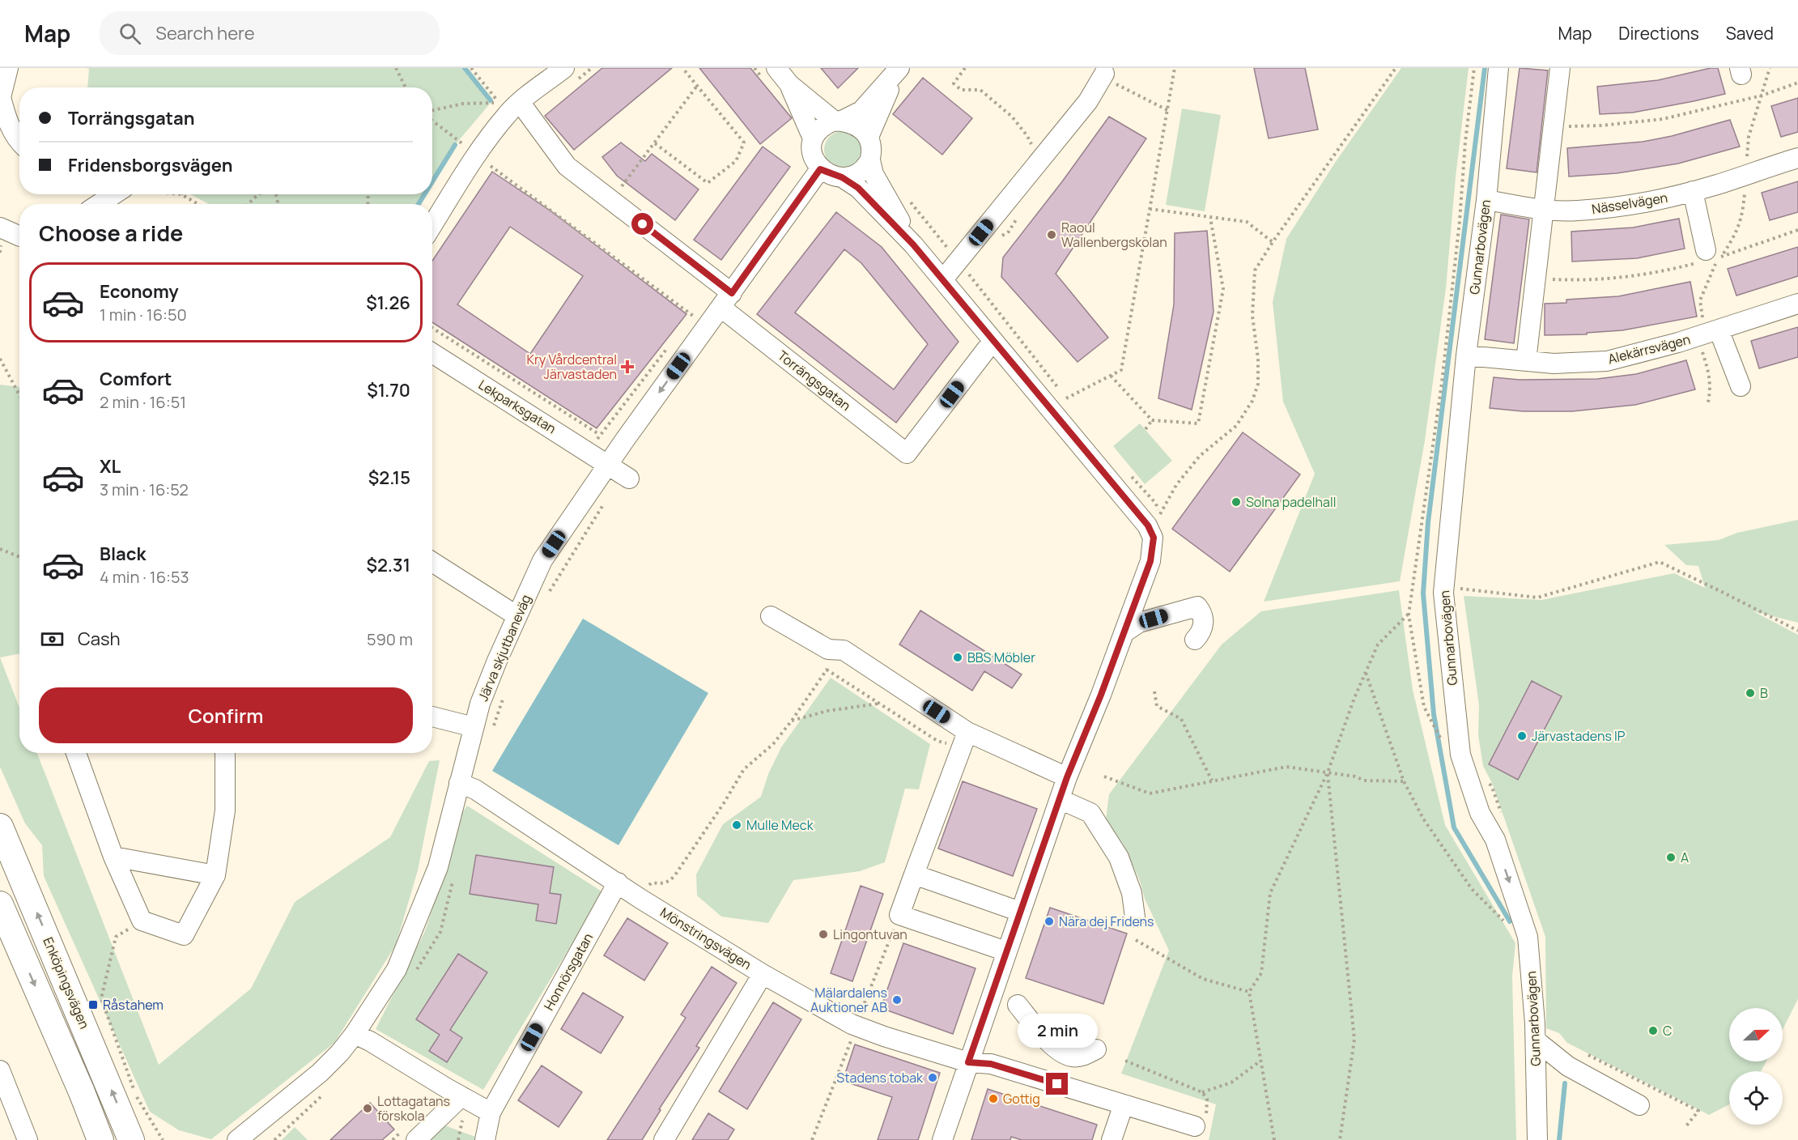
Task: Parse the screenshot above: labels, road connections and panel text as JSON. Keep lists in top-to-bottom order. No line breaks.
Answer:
{"streets":{"main road":["Enköpingsvägen"],"street":["Nässelvägen","Gunnarbovägen","Alekärrsvägen","Torrängsgatan","Lekparksgatan","Järva skjutbaneväg","Mönstringsvägen","Honnörsgatan"]},"crossings":[["Nässelvägen","Gunnarbovägen"],["Gunnarbovägen","Alekärrsvägen"],["Torrängsgatan","Järva skjutbaneväg"],["Lekparksgatan","Järva skjutbaneväg"],["Järva skjutbaneväg","Mönstringsvägen"],["Mönstringsvägen","Honnörsgatan"]],"places":{"other":["Raoul Wallenbergskolan","Solna padelhall","BBS Möbler","B","Järvastadens IP","Mulle Meck","A","Nära dej Fridens","Lingontuvan","Mälardalens Auktioner AB","C","Stadens tobak","Gottig","Lottagatans förskola"],"health":["Kry Vårdcentral Järvastaden"],"transit":["Råstahem"]},"north":"right","page":{"header":"Map","search":"Search here","nav":["Map","Directions","Saved"],"banner":["Torrängsgatan","Fridensborgsvägen"],"heading":"Choose a ride","list":[{"name":"Economy","note":"1 min · 16:50","value":"$1.26"},{"name":"Comfort","note":"2 min · 16:51","value":"$1.70"},{"name":"XL","note":"3 min · 16:52","value":"$2.15"},{"name":"Black","note":"4 min · 16:53","value":"$2.31"}],"pay":["Cash","590 m"],"buttons":"Confirm","bubble":"2 min"}}
